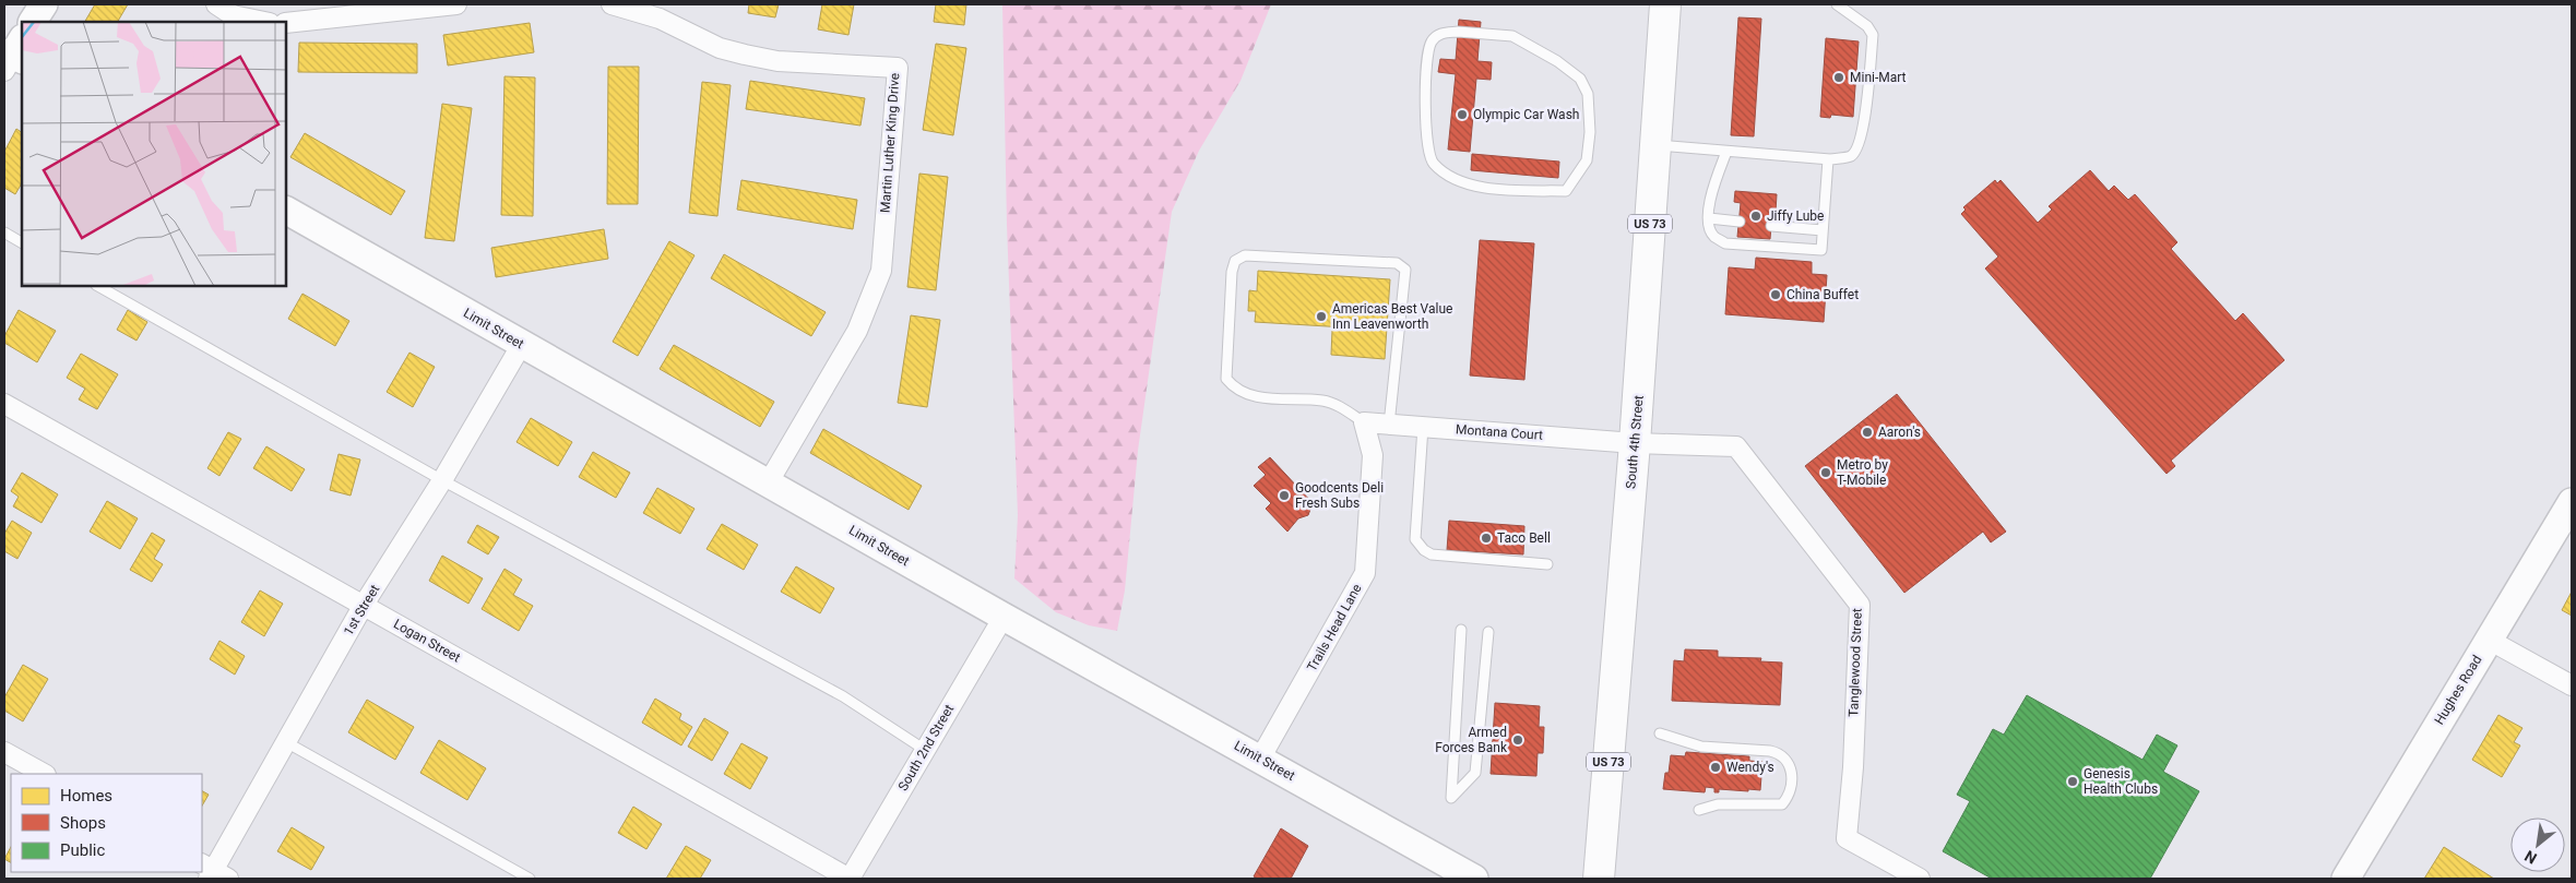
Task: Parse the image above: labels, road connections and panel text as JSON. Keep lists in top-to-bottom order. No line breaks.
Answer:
{"streets":{"highway":["US 73","South 4th Street"],"street":["Martin Luther King Drive","Limit Street","Montana Court","1st Street","Trails Head Lane","Logan Street","Tanglewood Street","Hughes Road","South 2nd Street"]},"crossings":[["Martin Luther King Drive","Limit Street"],["Limit Street","1st Street"],["Limit Street","Trails Head Lane"],["Limit Street","South 2nd Street"],["Montana Court","South 4th Street"],["Montana Court","Trails Head Lane"],["Montana Court","Tanglewood Street"],["South 4th Street","Tanglewood Street"],["1st Street","Logan Street"],["Logan Street","South 2nd Street"]],"places":["Mini-Mart","Olympic Car Wash","Jiffy Lube","China Buffet","Americas Best Value Inn Leavenworth","Aaron's","Metro by T-Mobile","Goodcents Deli Fresh Subs","Taco Bell","Armed Forces Bank","Wendy's","Genesis Health Clubs"],"legend":["Homes","Shops","Public"],"north":"bottom left"}
